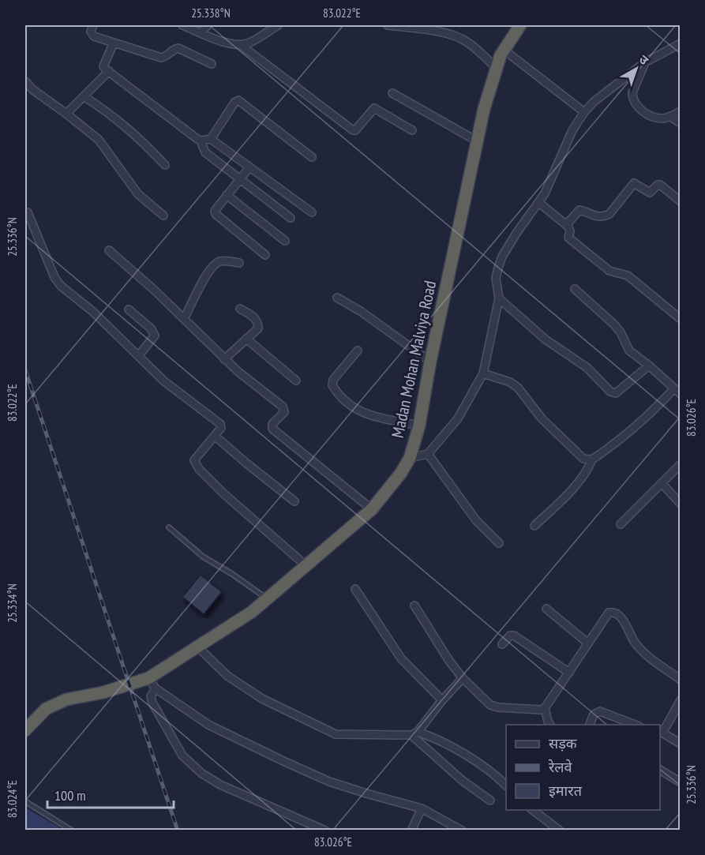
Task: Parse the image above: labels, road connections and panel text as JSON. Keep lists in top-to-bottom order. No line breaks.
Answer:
{"streets":{"highway":["Madan Mohan Malviya Road"]},"legend":["सड़क","रेलवे","इमारत"],"scale_bar":"100 m","north":"top right","coordinates":["25.338°N","83.022°E","25.336°N","83.026°E","25.334°N","83.024°E"]}
